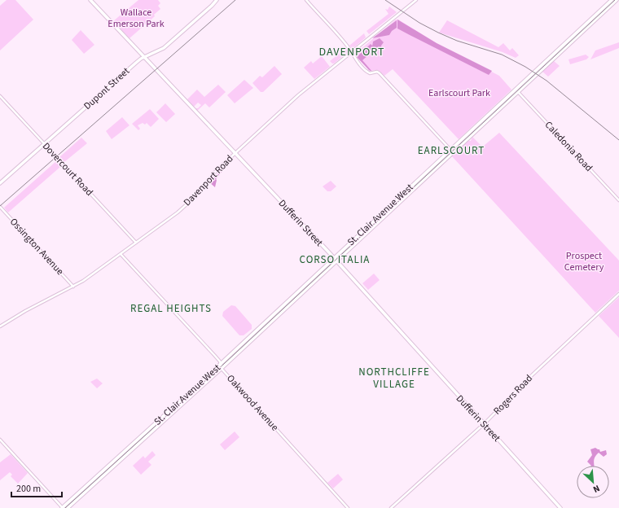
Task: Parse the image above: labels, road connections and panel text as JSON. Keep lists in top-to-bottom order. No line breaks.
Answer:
{"streets":{"main road":["Dupont Street","St. Clair Avenue West","Dufferin Street"],"street":["Caledonia Road","Dovercourt Road","Davenport Road","Ossington Avenue","Rogers Road","Oakwood Avenue"]},"crossings":[["Dupont Street","Dovercourt Road"],["Dupont Street","Dufferin Street"],["Caledonia Road","St. Clair Avenue West"],["Dovercourt Road","Davenport Road"],["Davenport Road","Dufferin Street"],["Davenport Road","Ossington Avenue"],["St. Clair Avenue West","Dufferin Street"],["St. Clair Avenue West","Oakwood Avenue"],["Dufferin Street","Rogers Road"]],"districts":["DAVENPORT","EARLSCOURT","CORSO ITALIA","REGAL HEIGHTS","NORTHCLIFFE VILLAGE"],"parks":["Wallace Emerson Park","Earlscourt Park","Prospect Cemetery"],"scale_bar":"200 m","north":"bottom right"}
